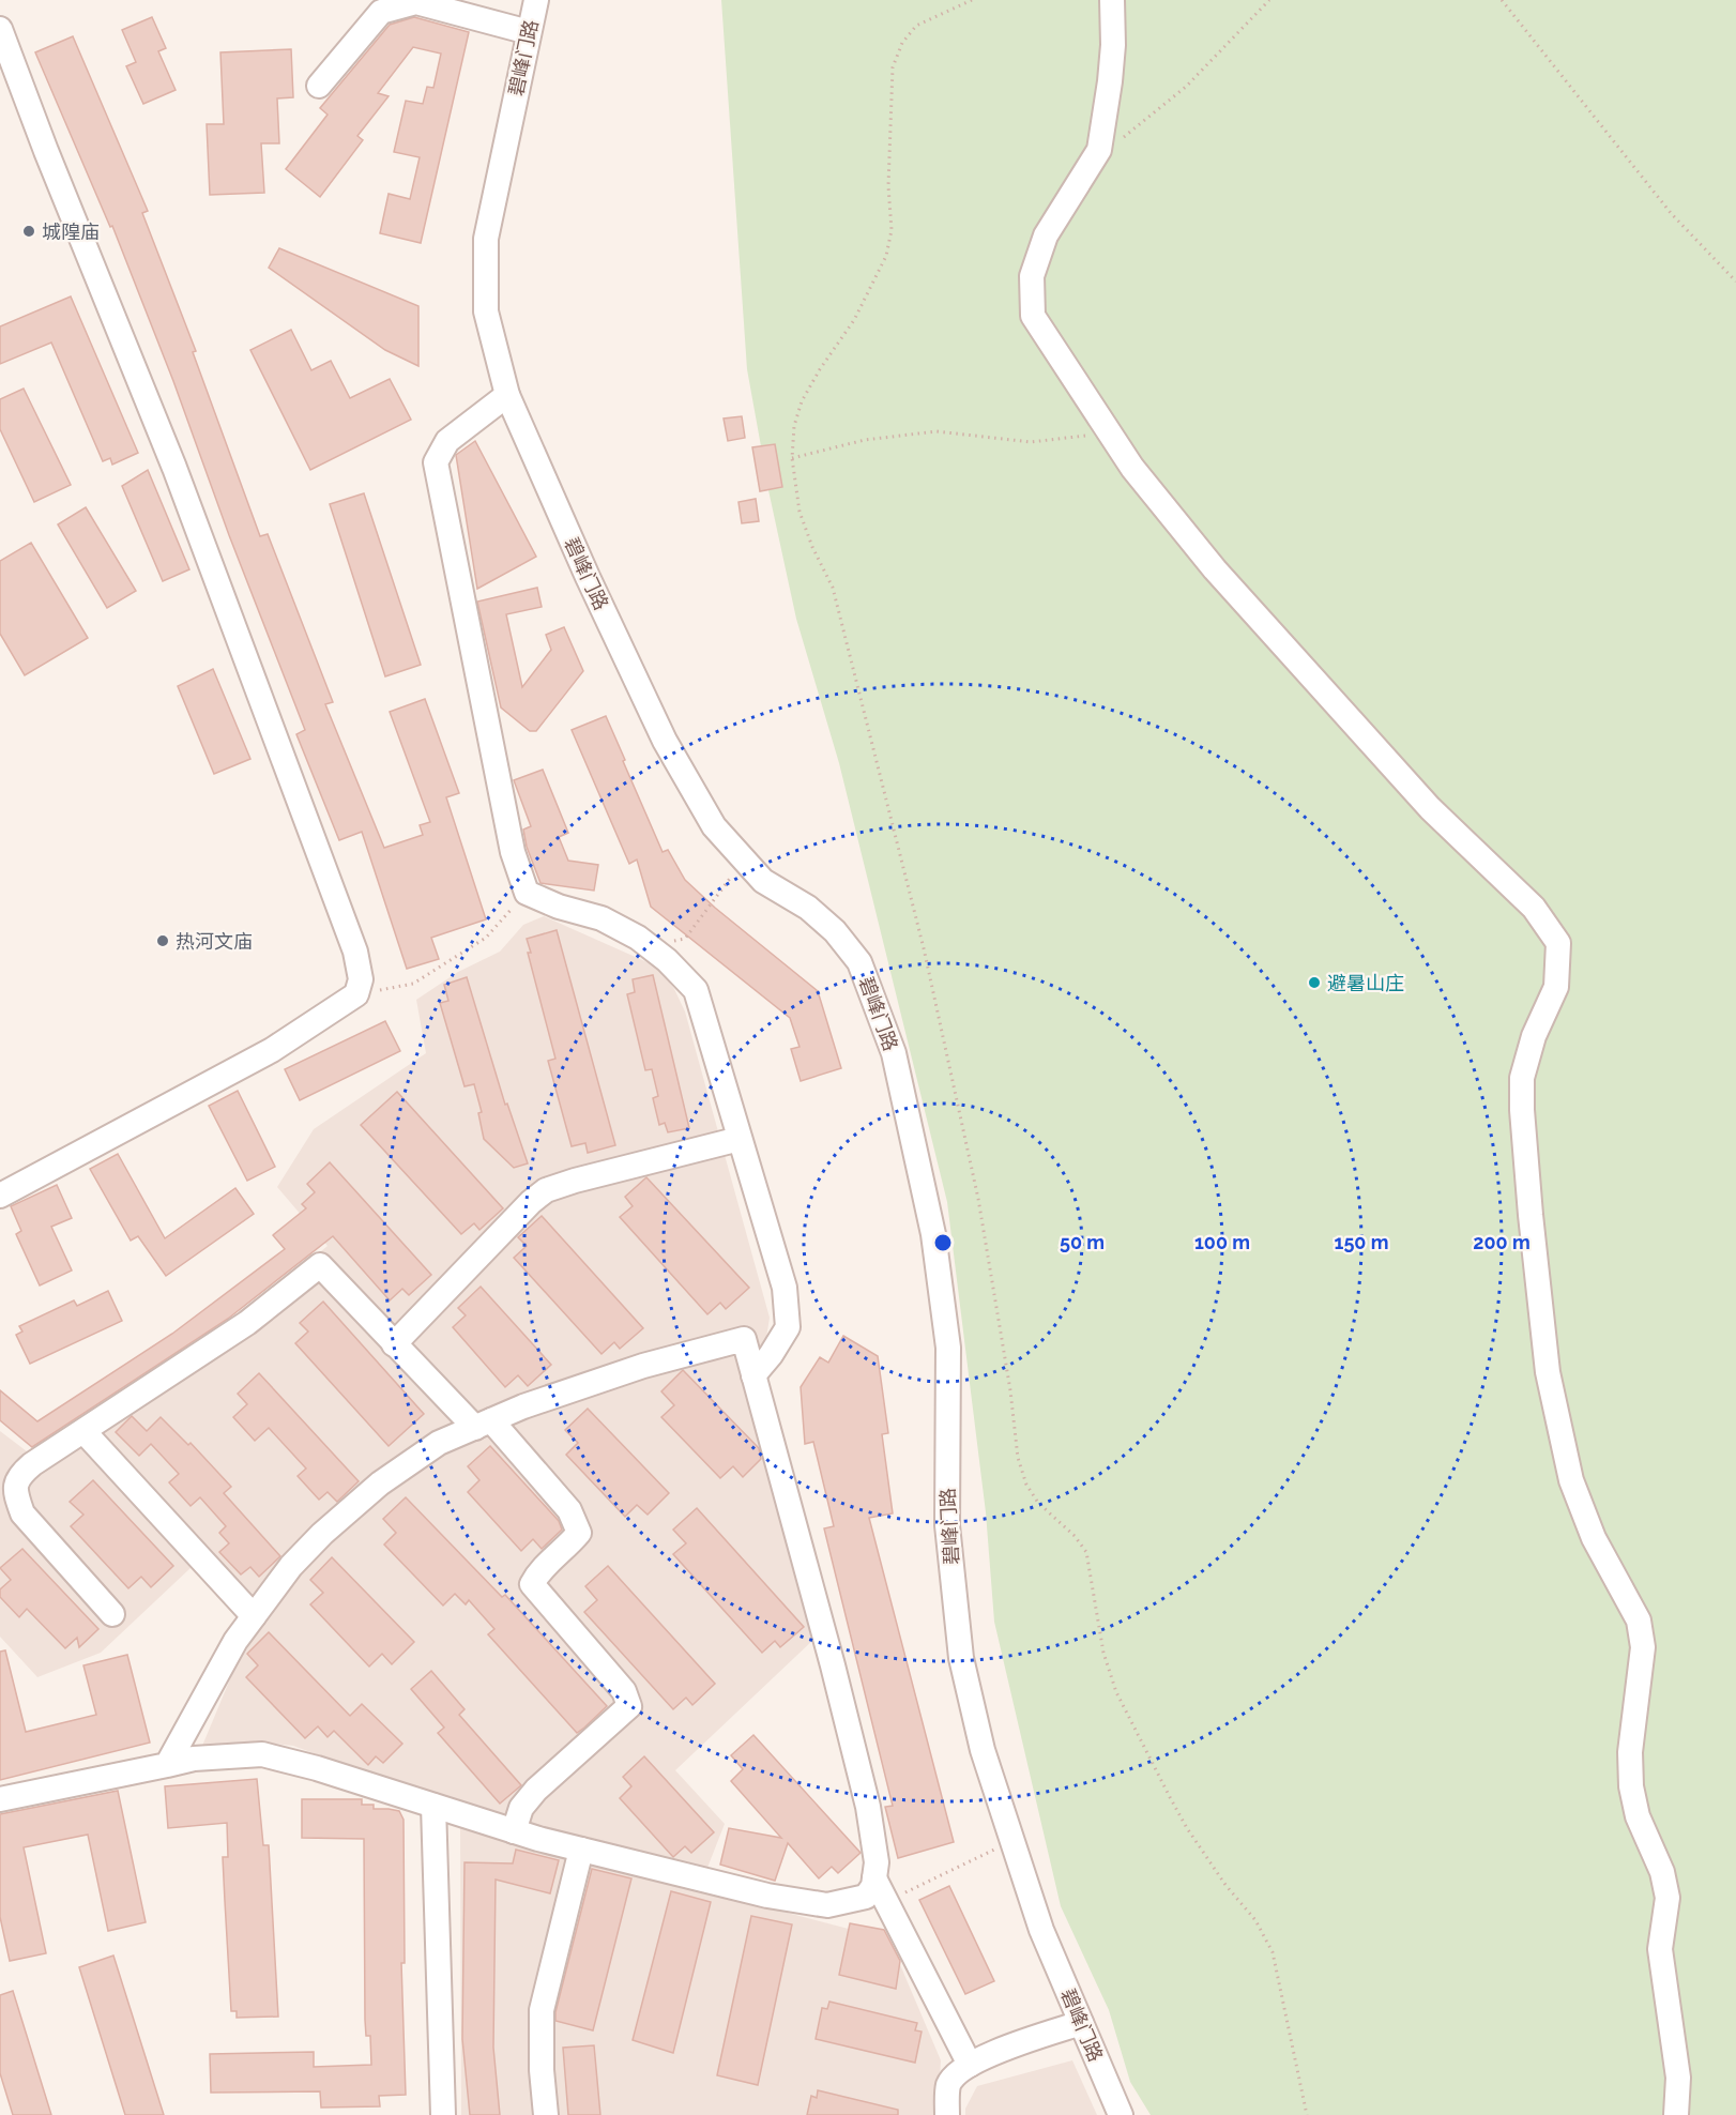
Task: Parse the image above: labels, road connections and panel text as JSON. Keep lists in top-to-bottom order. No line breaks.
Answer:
{"streets":{"street":["碧峰门路"]},"places":["城隍庙","热河文庙","避暑山庄"],"rings":["50 m","100 m","150 m","200 m"]}
